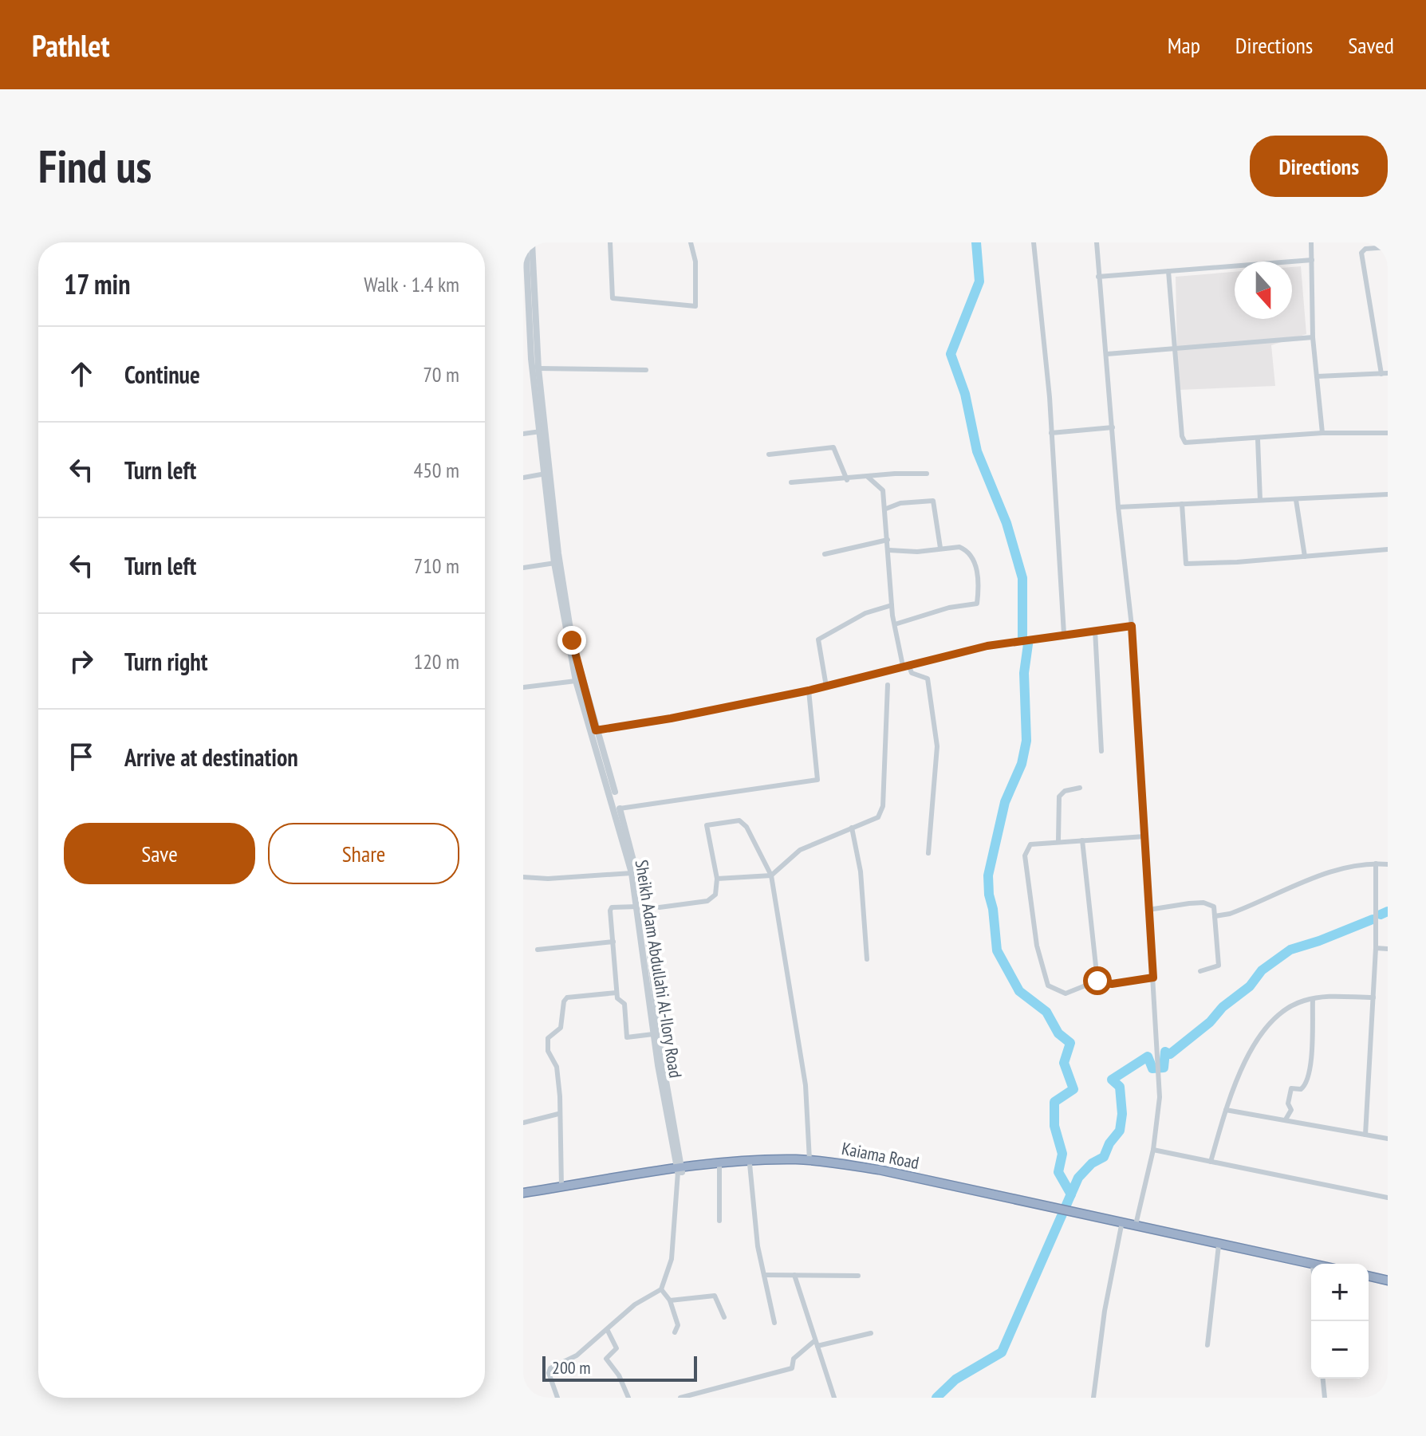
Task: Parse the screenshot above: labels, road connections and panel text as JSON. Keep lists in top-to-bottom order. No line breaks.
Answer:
{"streets":{"highway":["Kaiama Road"],"street":["Sheikh Adam Abdullahi Al-Ilory Road"]},"crossings":[["Sheikh Adam Abdullahi Al-Ilory Road","Kaiama Road"]],"scale_bar":"200 m","north":"bottom","page":{"header":"Pathlet","nav":["Map","Directions","Saved"],"buttons":["Directions",["Save","Share"]],"title":"Find us","heading":["17 min","Walk · 1.4 km"],"list":[["Continue","70 m"],["Turn left","450 m"],["Turn left","710 m"],["Turn right","120 m"],"Arrive at destination"],"map_buttons":["+","−"],"scale":"200 m"}}
